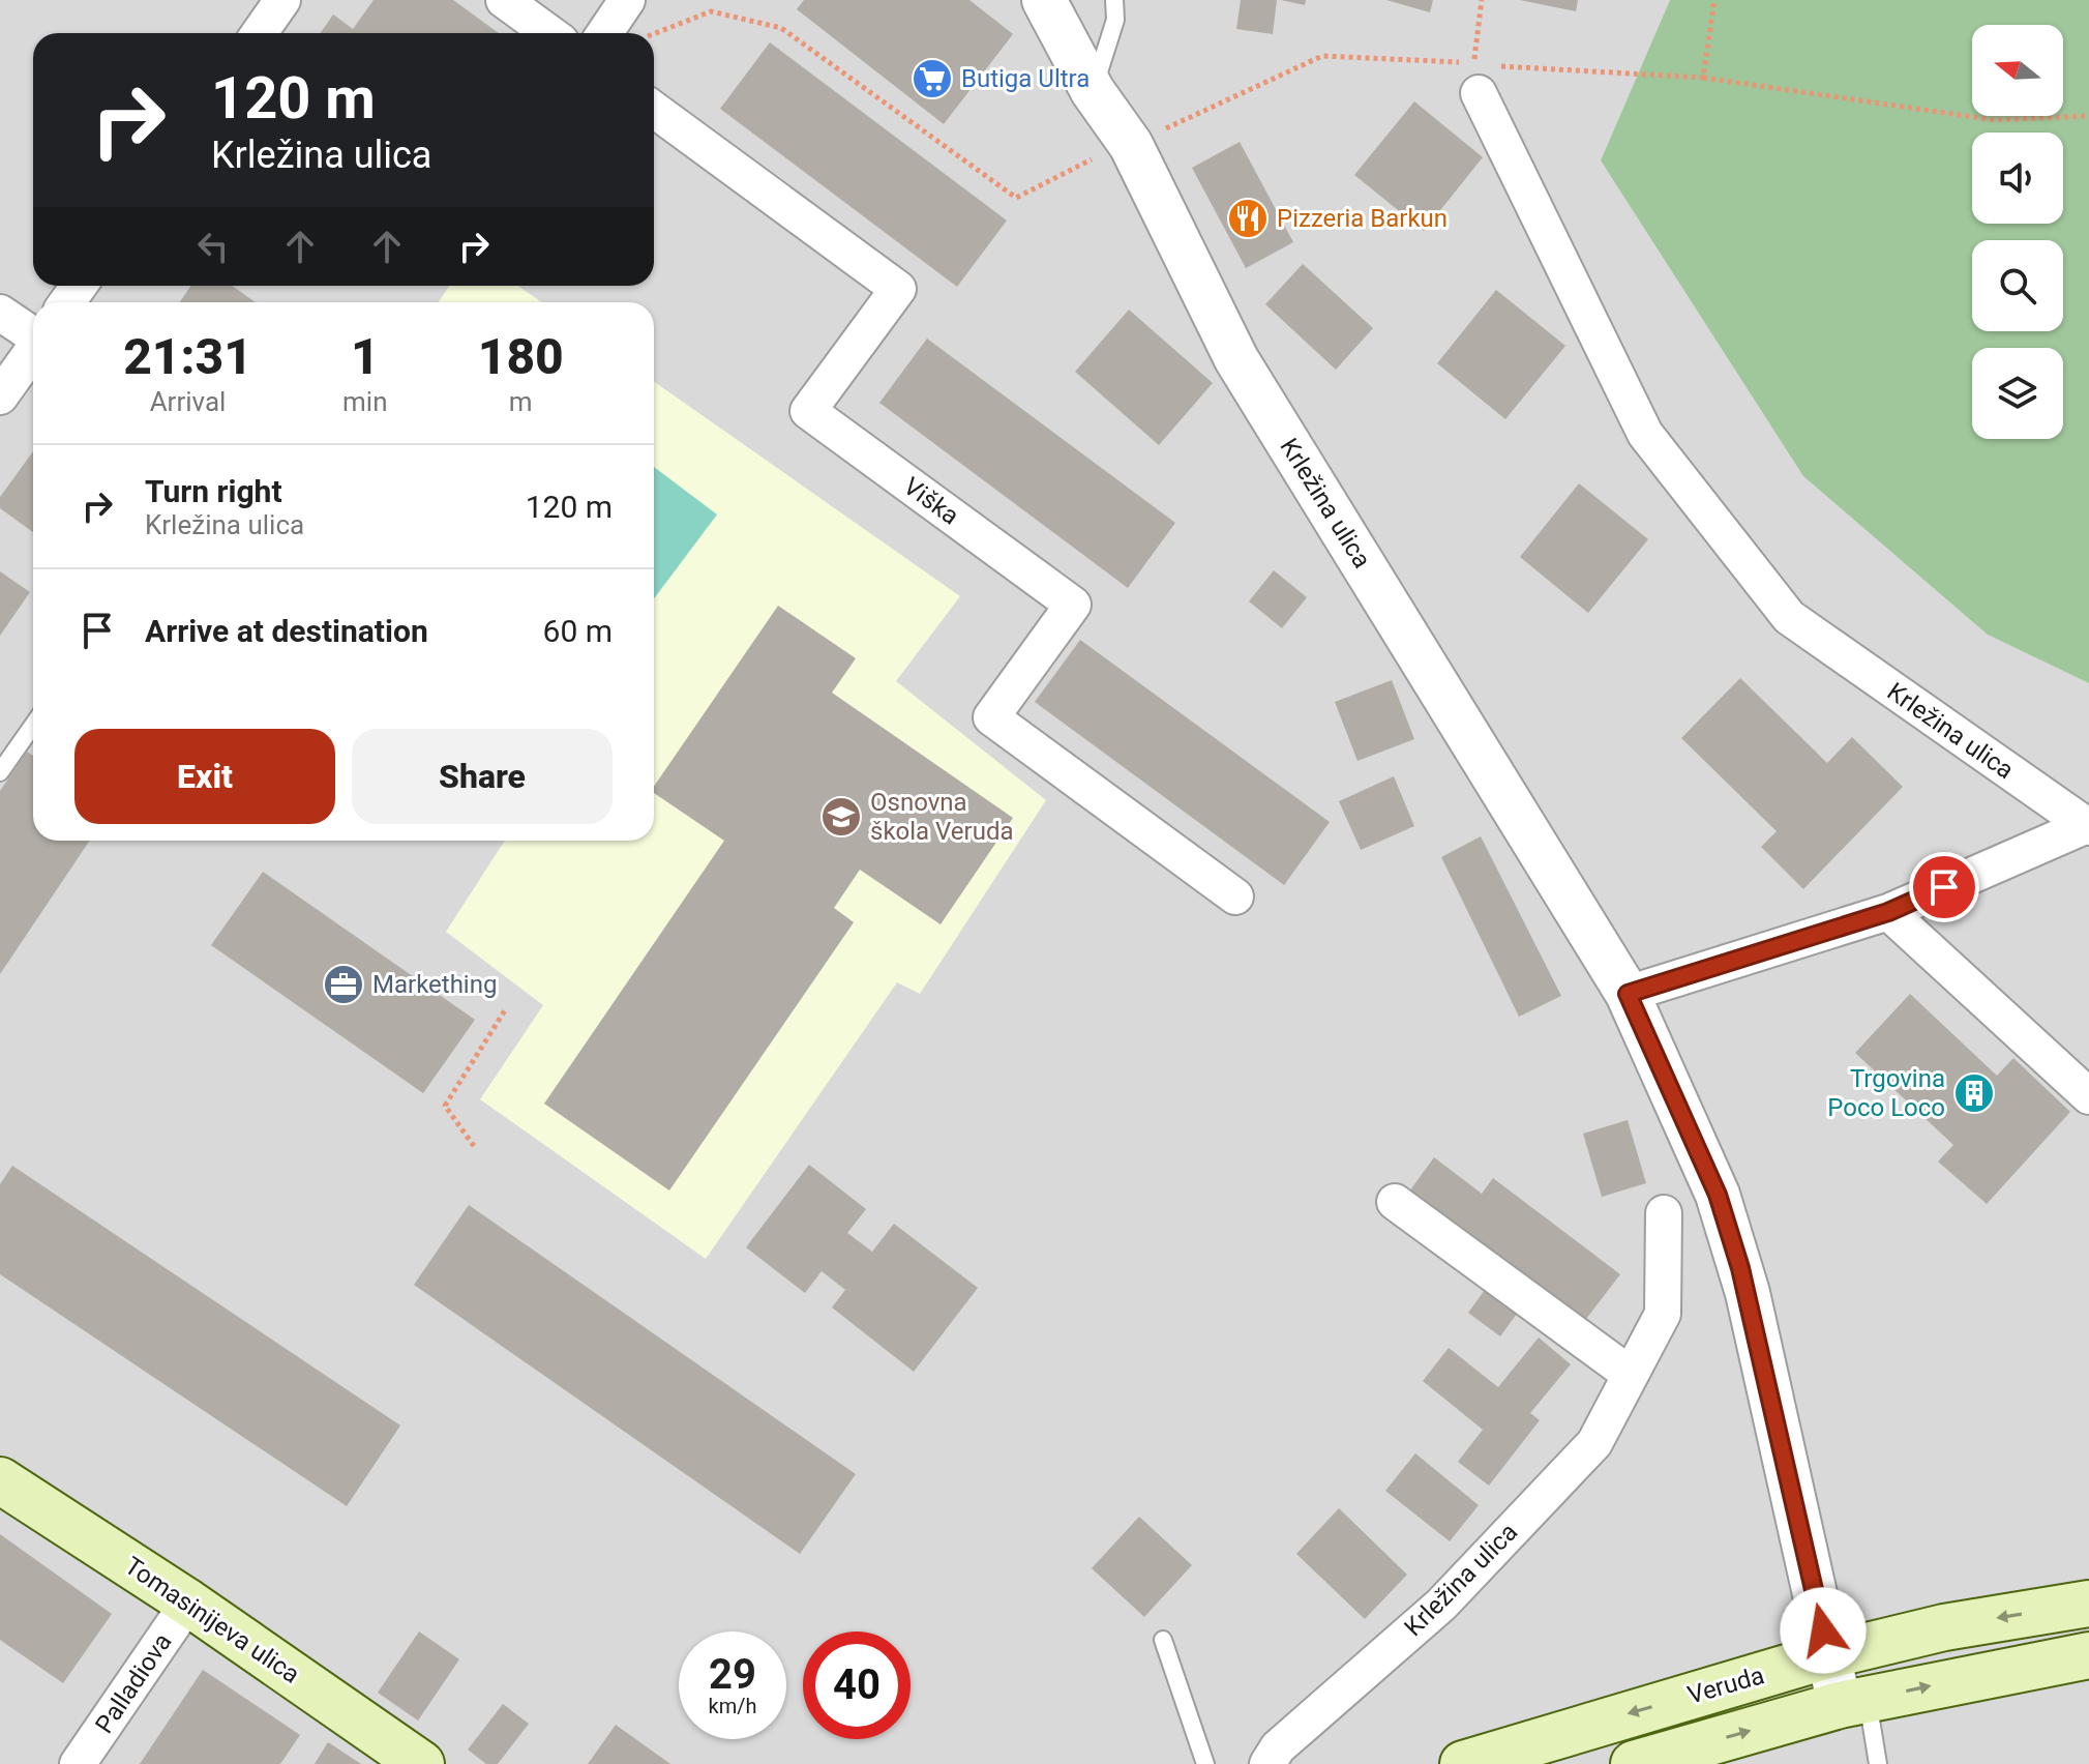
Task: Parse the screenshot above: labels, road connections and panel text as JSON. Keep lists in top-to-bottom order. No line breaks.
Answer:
{"streets":{"main road":["Tomasinijeva ulica","Veruda"],"street":["Viška","Krležina ulica","Palladiova"]},"crossings":[["Krležina ulica","Veruda"],["Tomasinijeva ulica","Palladiova"]],"places":{"supermarket":["Butiga Ultra"],"restaurant":["Pizzeria Barkun"],"school or university":["Osnovna škola Veruda"],"office":["Markething"],"building":["Trgovina Poco Loco"]},"north":"left","page":{"turn":["120 m","Krležina ulica"],"eta":["21:31","Arrival","1","min","180","m"],"list":[{"name":"Turn right","note":"Krležina ulica","value":"120 m"},{"name":"Arrive at destination","value":"60 m"}],"buttons":["Exit","Share"],"speed":"29 km/h","limit":"40"}}
